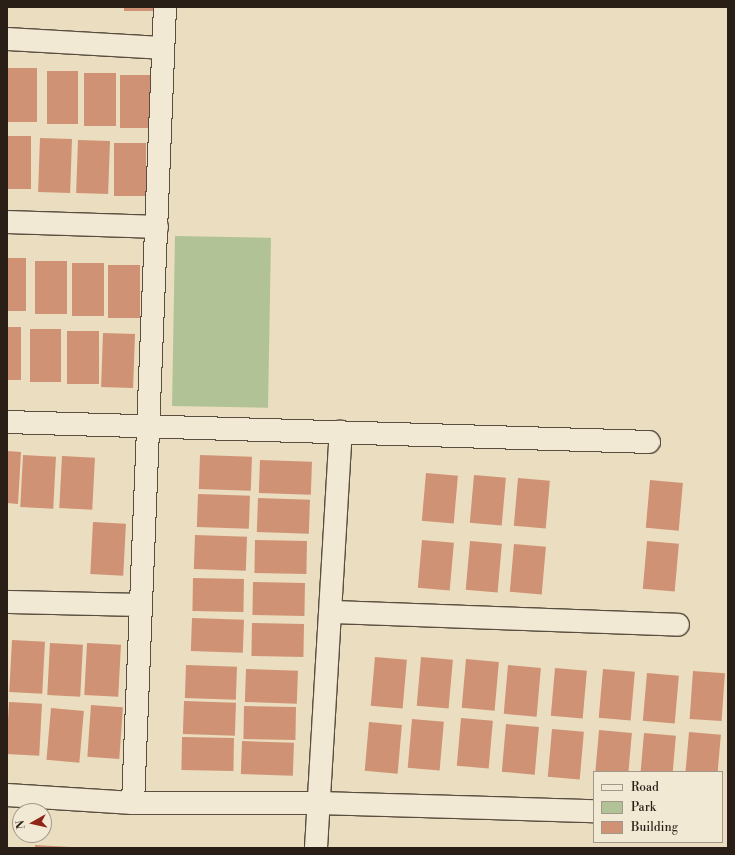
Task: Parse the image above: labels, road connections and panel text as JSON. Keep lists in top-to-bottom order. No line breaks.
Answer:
{"legend":["Road","Park","Building"],"north":"left"}
